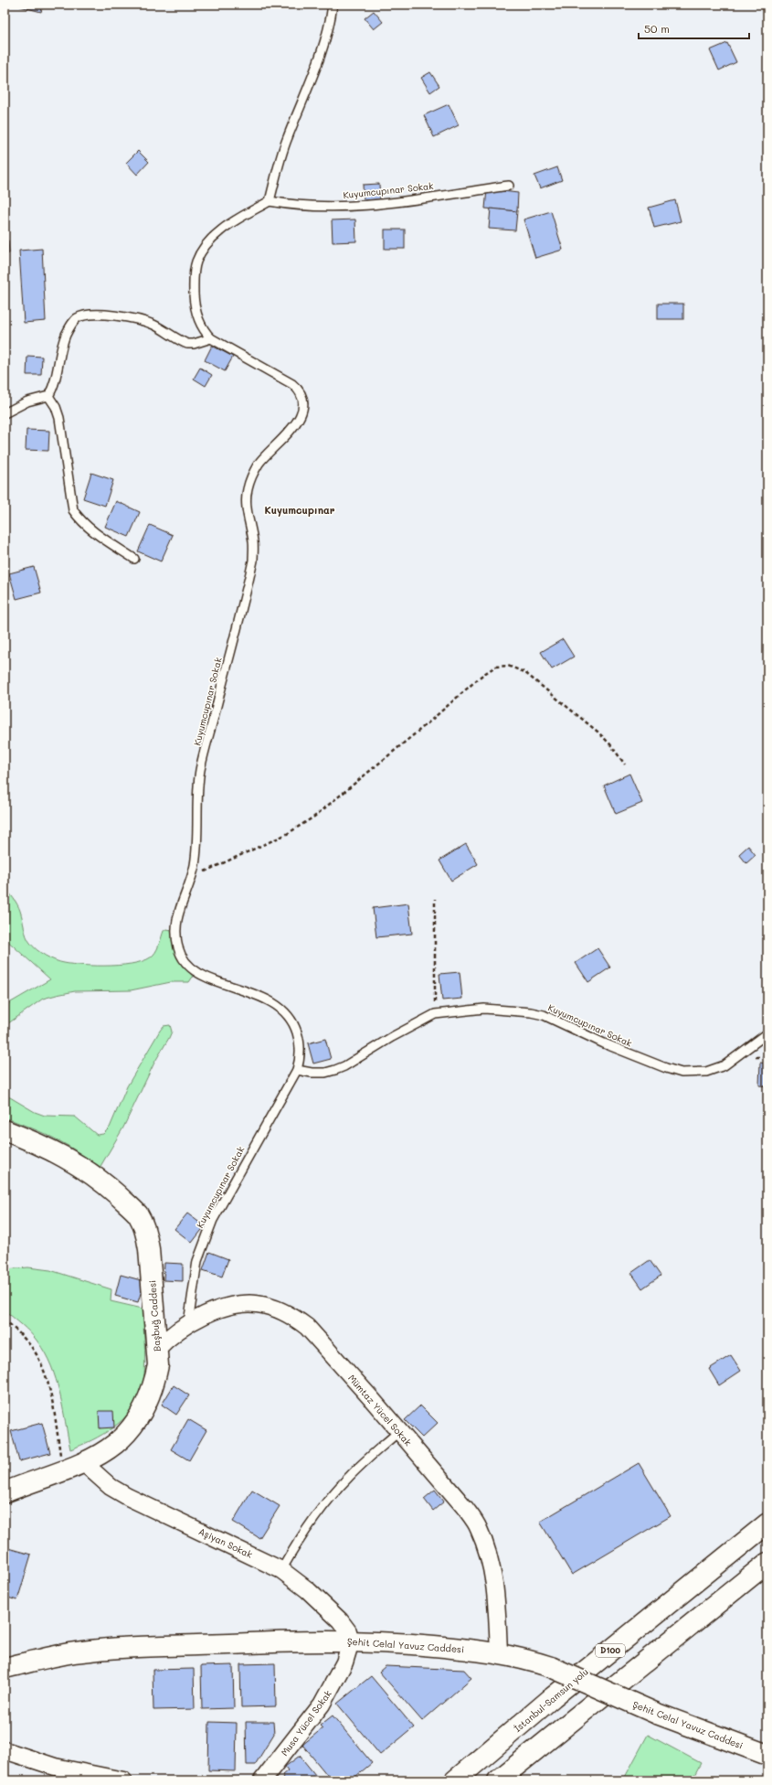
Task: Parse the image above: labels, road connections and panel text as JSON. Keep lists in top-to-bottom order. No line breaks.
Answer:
{"streets":{"main road":["Başbuğ Caddesi","Şehit Celal Yavuz Caddesi","D100","İstanbul-Samsun yolu"],"street":["Mümtaz Yücel Sokak","Aşiyan Sokak","Musa Yücel Sokak"],"lane":["Kuyumcupınar Sokak"]},"crossings":[["Kuyumcupınar Sokak","Mümtaz Yücel Sokak"],["Başbuğ Caddesi","Mümtaz Yücel Sokak"],["Başbuğ Caddesi","Aşiyan Sokak"],["Mümtaz Yücel Sokak","Şehit Celal Yavuz Caddesi"],["Aşiyan Sokak","Şehit Celal Yavuz Caddesi"],["Aşiyan Sokak","Musa Yücel Sokak"],["Şehit Celal Yavuz Caddesi","Musa Yücel Sokak"]],"districts":["Kuyumcupınar"],"scale_bar":"50 m"}
